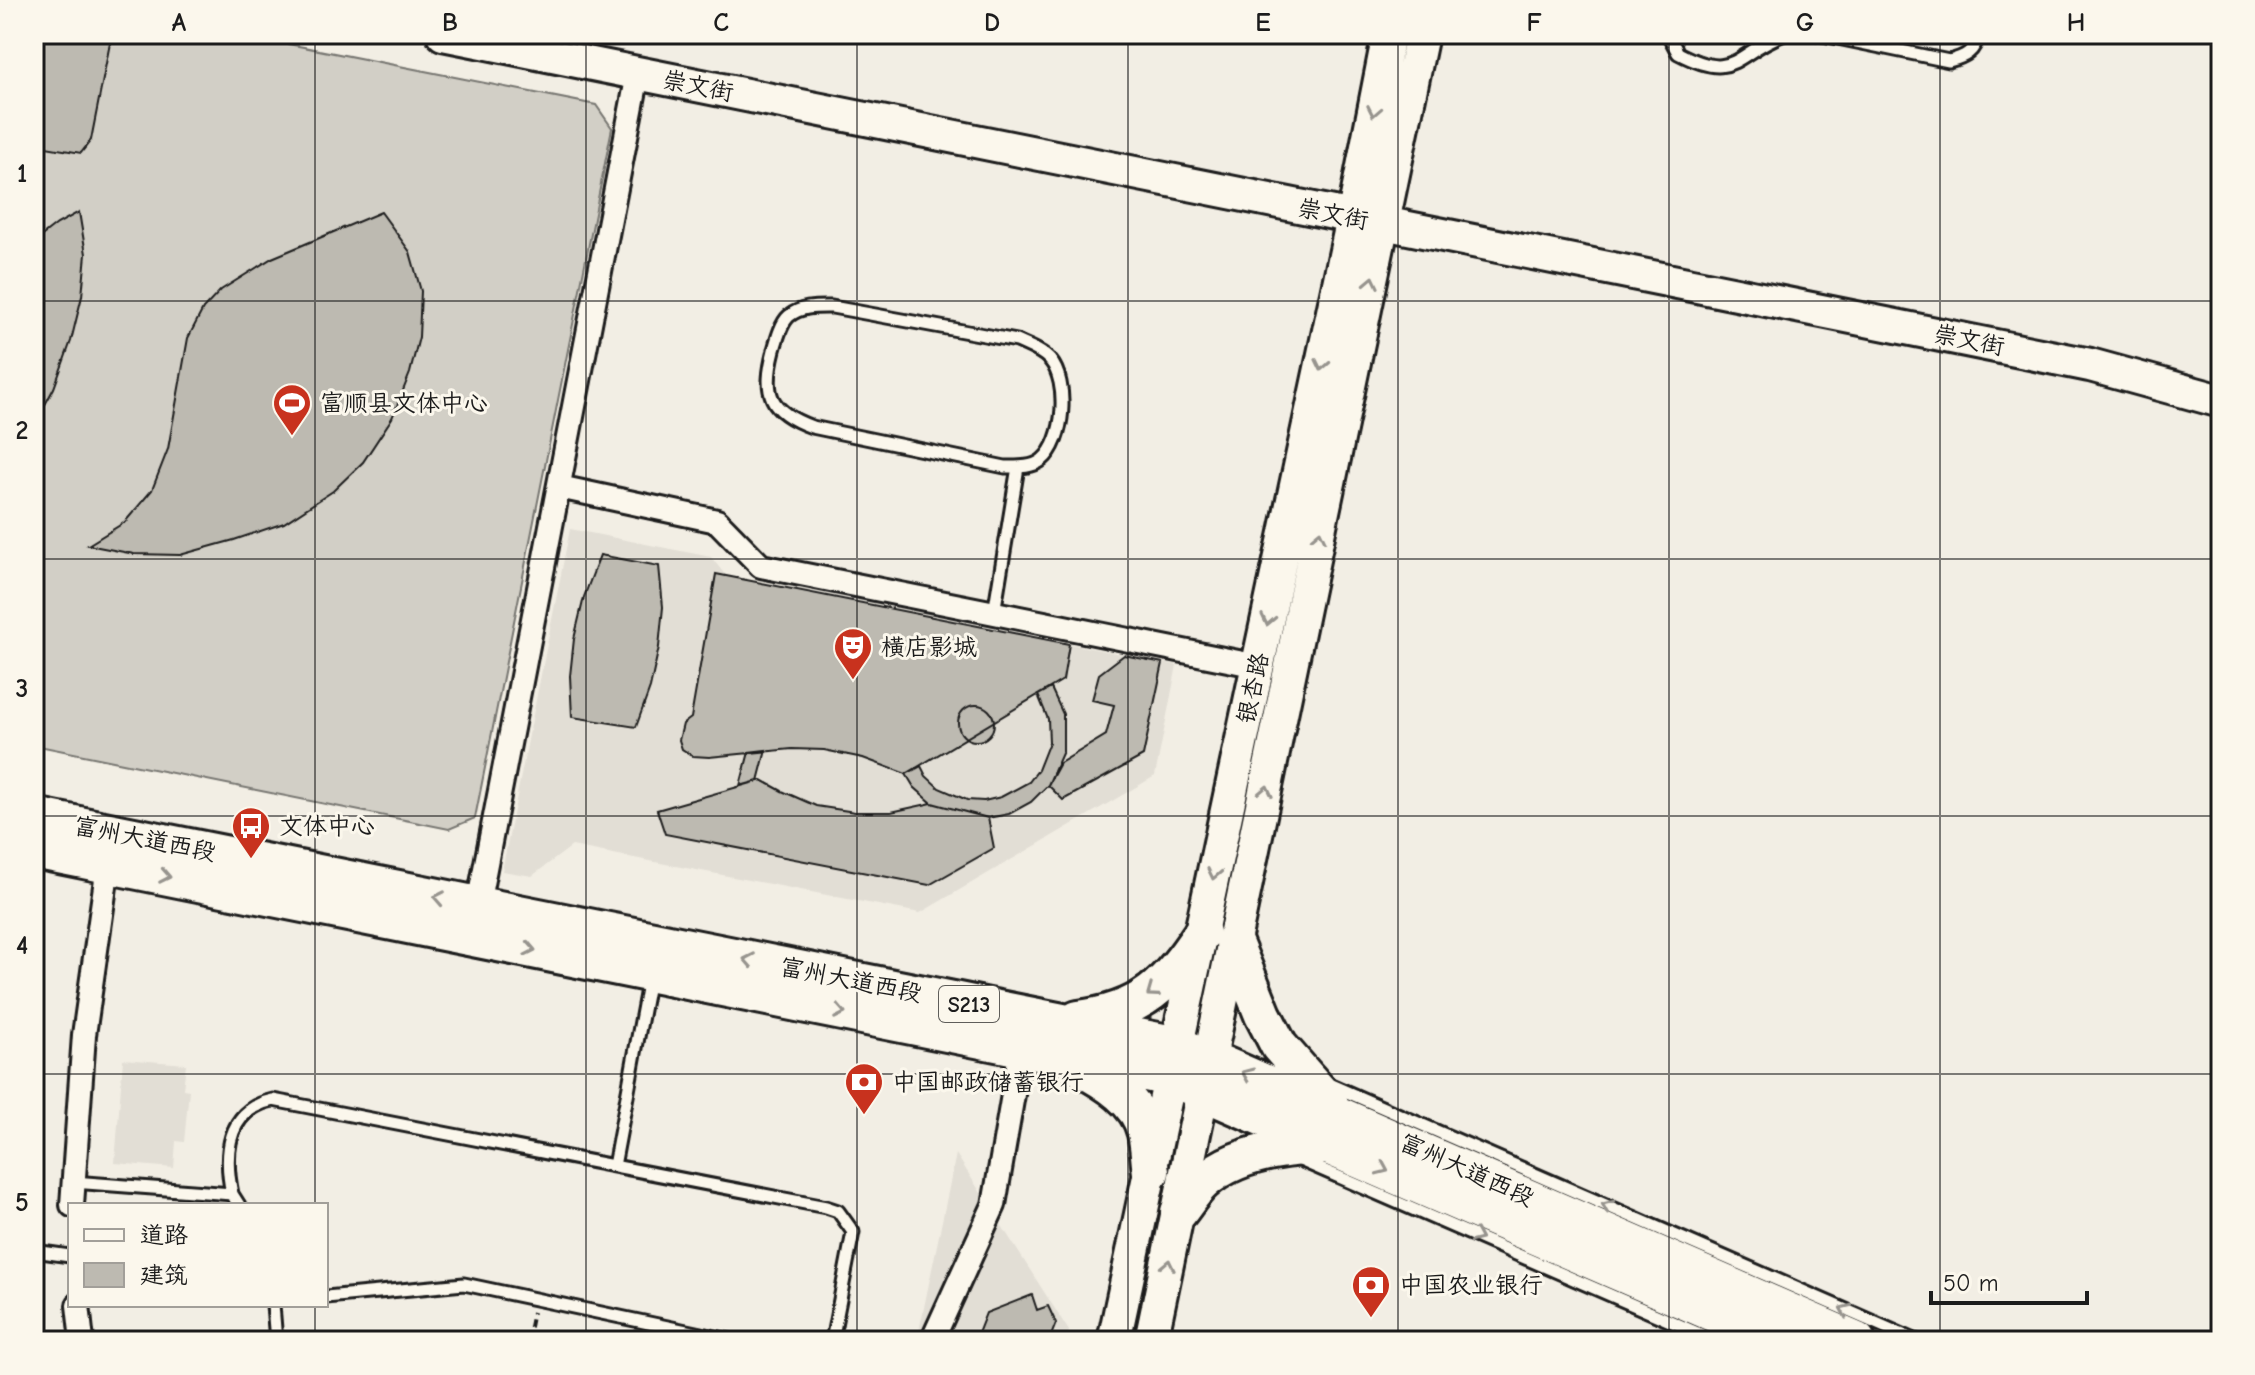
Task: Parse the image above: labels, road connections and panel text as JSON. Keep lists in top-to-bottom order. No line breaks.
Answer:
{"streets":{"main road":["崇文街","银杏路","富州大道西段","S213"]},"crossings":[["崇文街","银杏路"],["银杏路","富州大道西段"]],"places":{"sports":["富顺县文体中心"],"theatre":["横店影城"],"bus stop":["文体中心"],"bank":["中国邮政储蓄银行","中国农业银行"]},"legend":["道路","建筑"],"scale_bar":"50 m","grid":{"columns":["A","B","C","D","E","F","G","H"],"rows":["1","2","3","4","5"]}}
